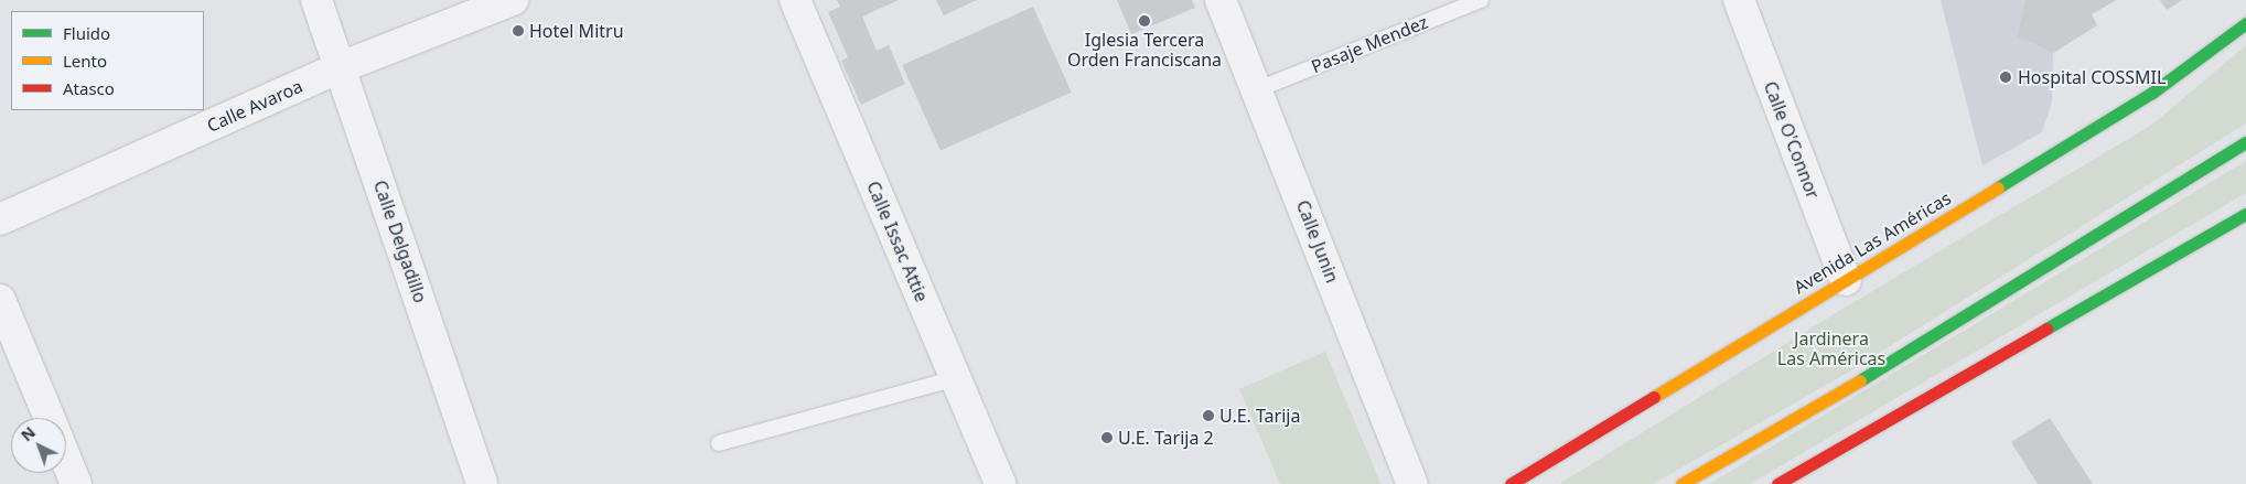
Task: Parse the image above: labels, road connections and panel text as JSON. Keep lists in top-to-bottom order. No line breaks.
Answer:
{"streets":{"main road":["Avenida Las Américas"],"street":["Calle Avaroa","Calle O'Connor","Calle Delgadillo","Calle Issac Attie","Calle Junin"],"lane":["Pasaje Mendez"]},"crossings":[["Pasaje Mendez","Calle Junin"],["Calle Avaroa","Calle Delgadillo"],["Calle O'Connor","Avenida Las Américas"]],"parks":["Jardinera Las Américas"],"places":["Iglesia Tercera Orden Franciscana","Hotel Mitru","Hospital COSSMIL","U.E. Tarija","U.E. Tarija 2"],"legend":["Fluido","Lento","Atasco"],"north":"top left"}
